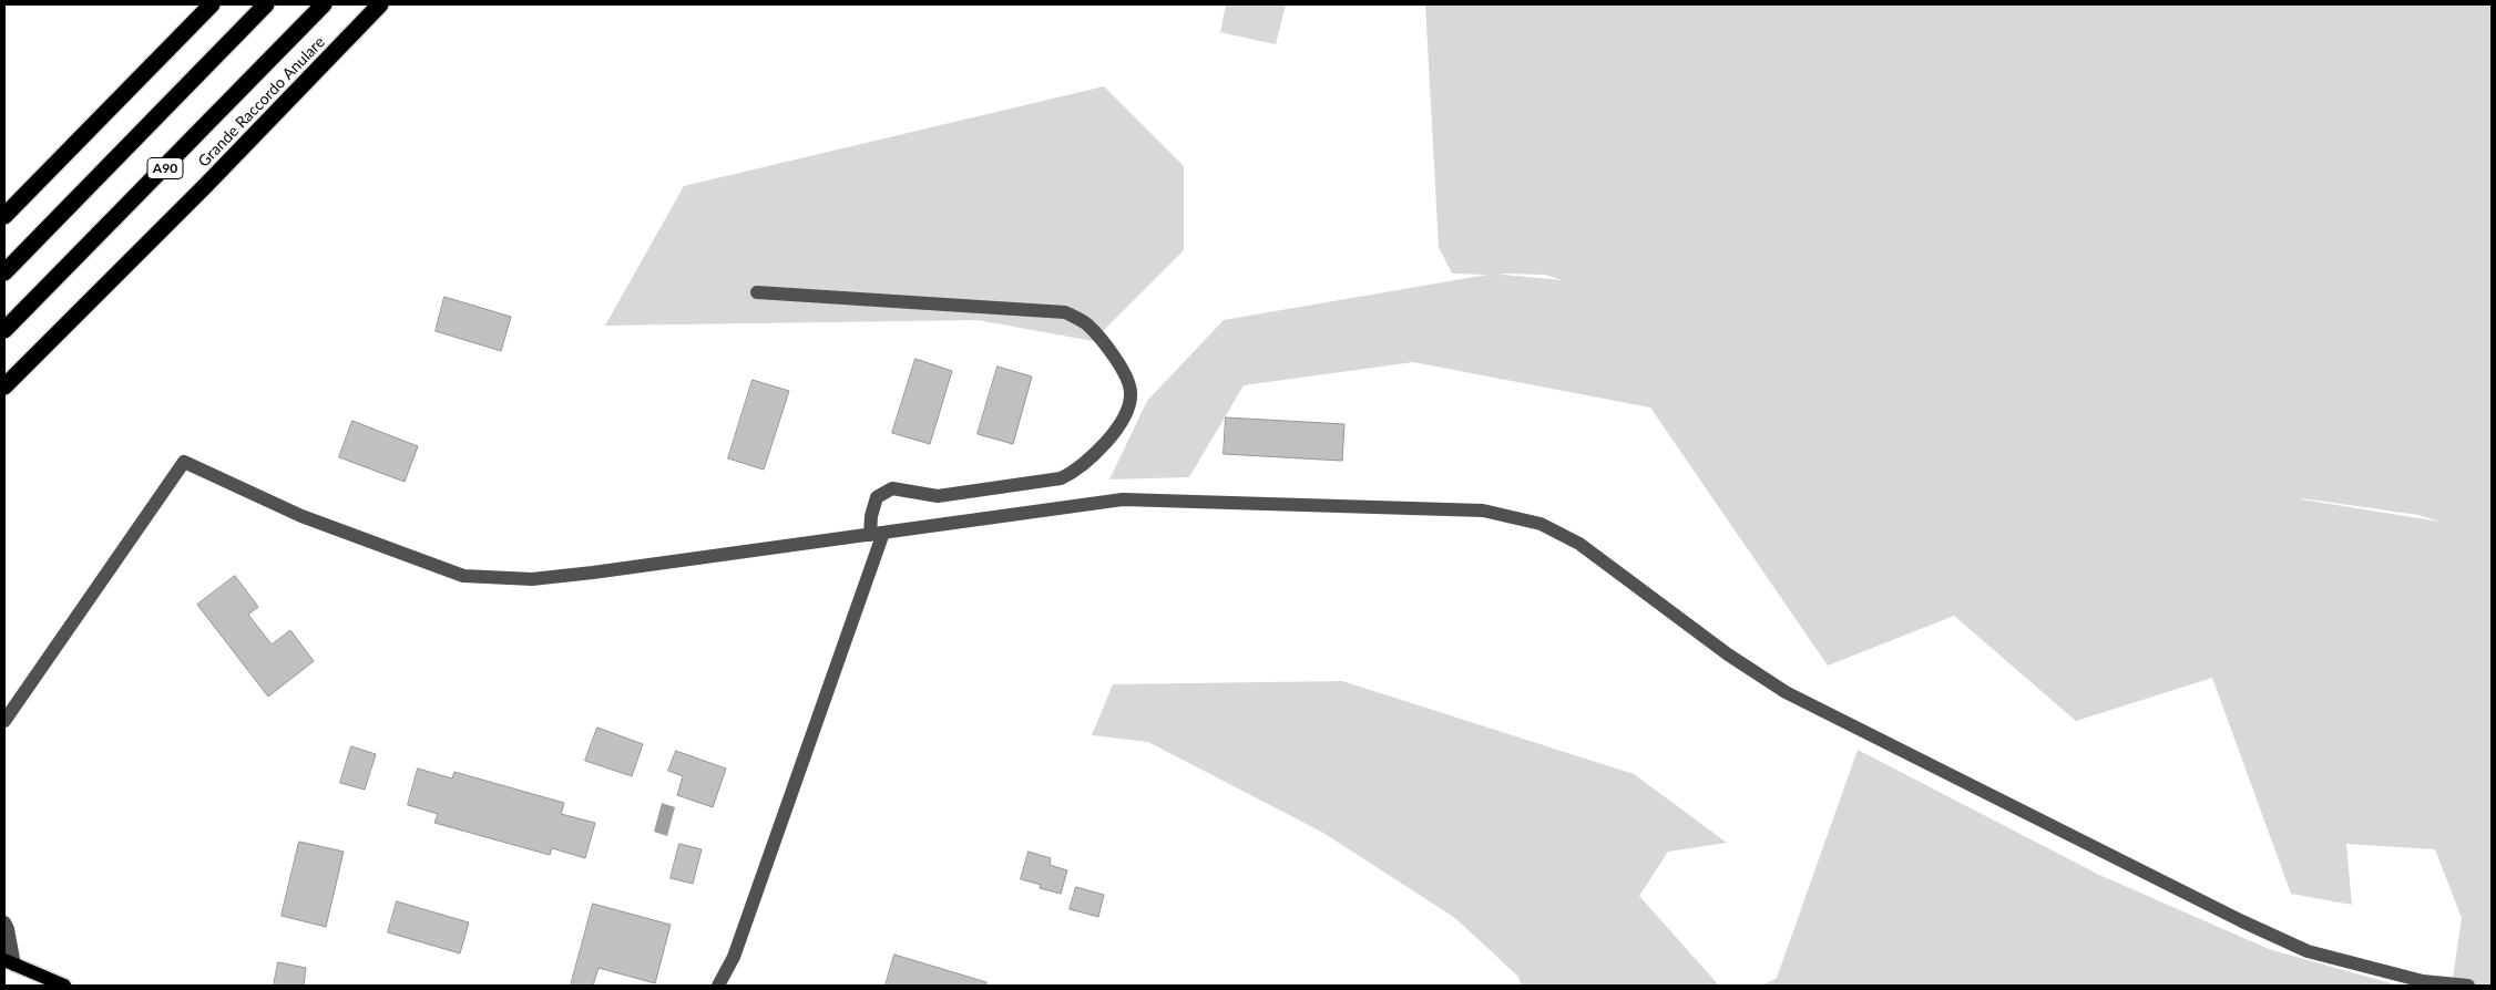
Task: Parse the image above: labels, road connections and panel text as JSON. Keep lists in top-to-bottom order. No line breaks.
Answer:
{"streets":{"highway":["Grande Raccordo Anulare","A90"]}}
